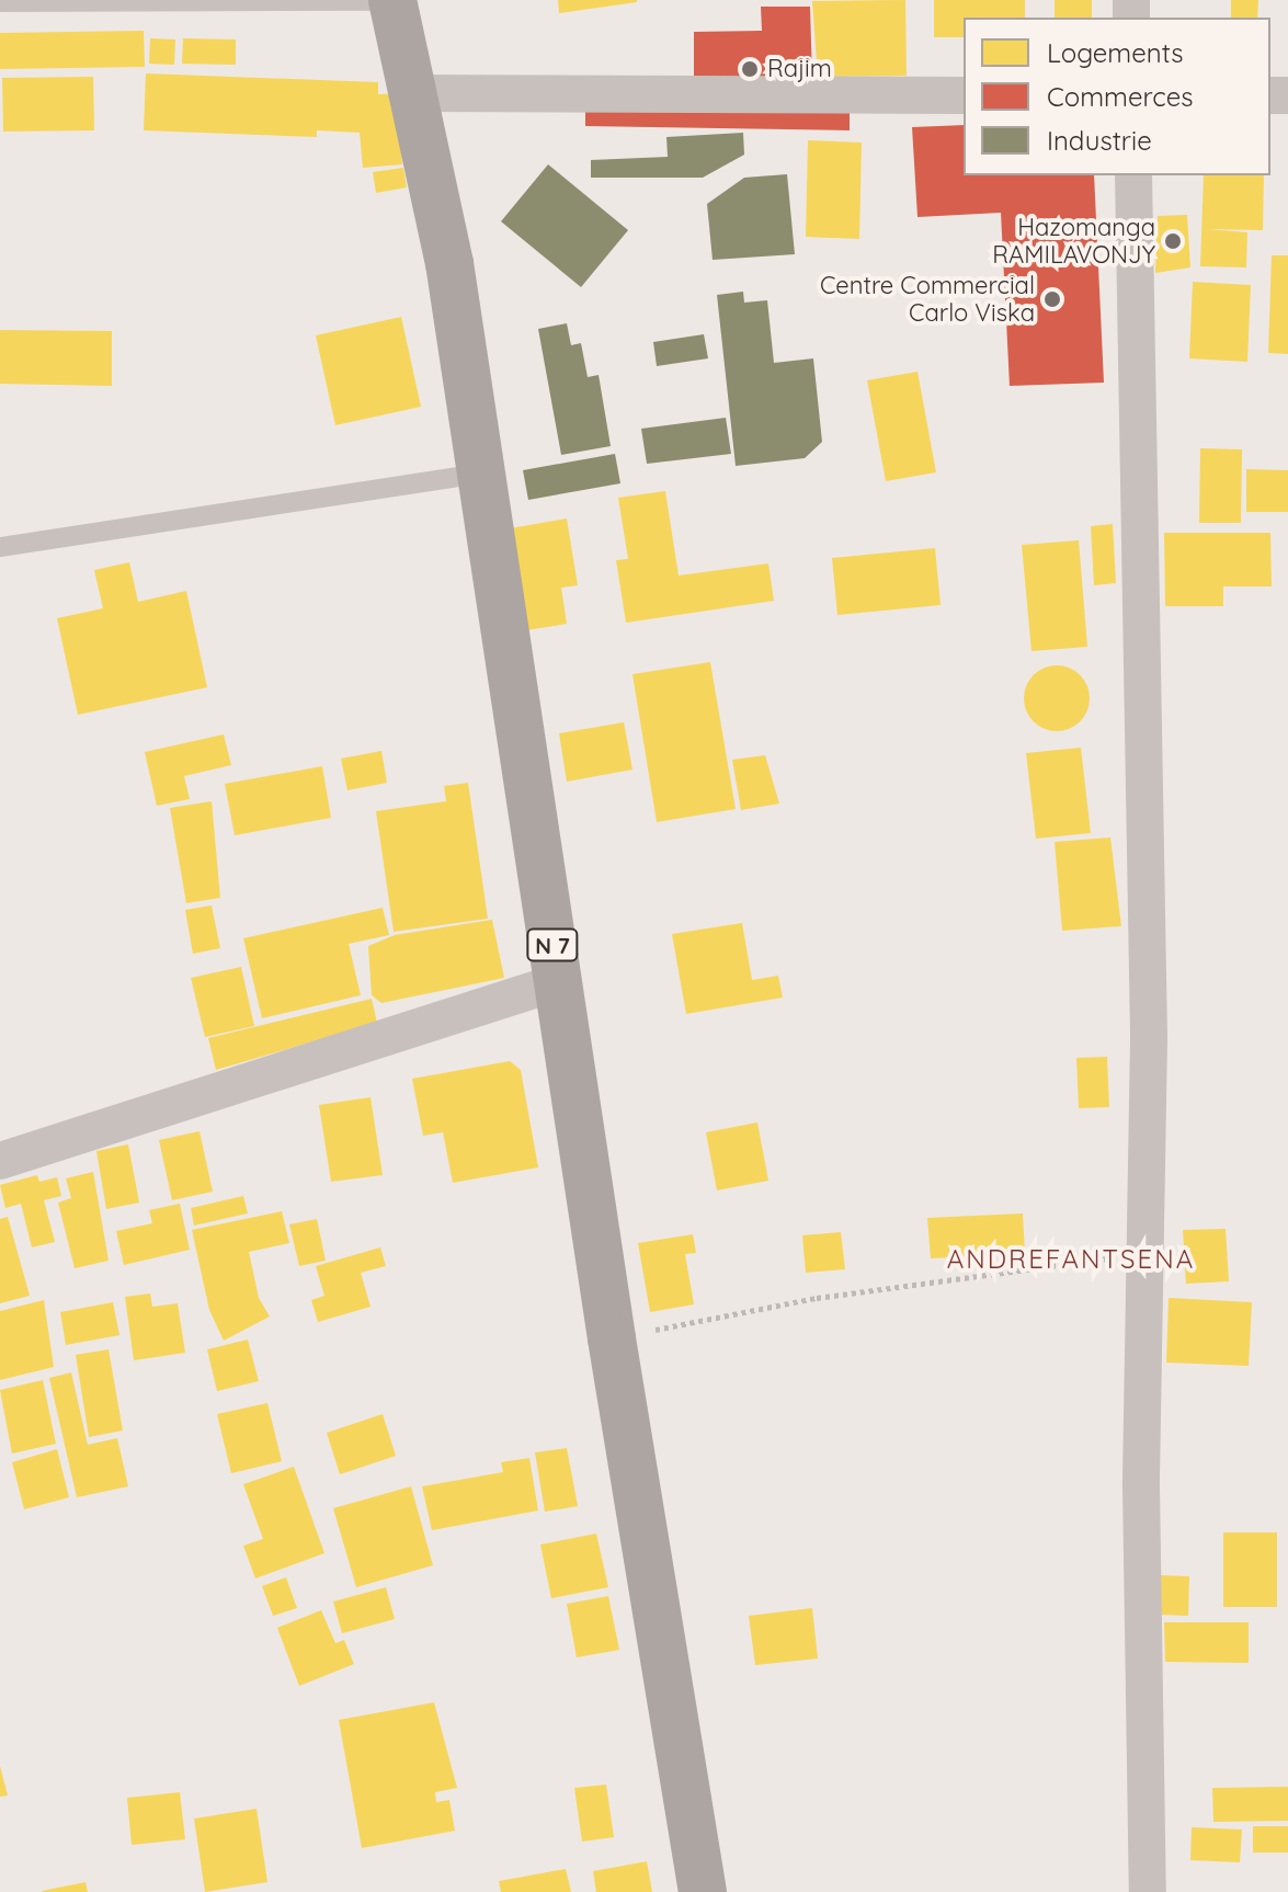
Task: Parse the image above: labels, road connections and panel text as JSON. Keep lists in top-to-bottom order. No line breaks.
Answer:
{"streets":{"main road":["N 7"]},"districts":["ANDREFANTSENA"],"places":["Rajim","Hazomanga RAMILAVONJY","Centre Commercial Carlo Viska"],"legend":["Logements","Commerces","Industrie"]}
